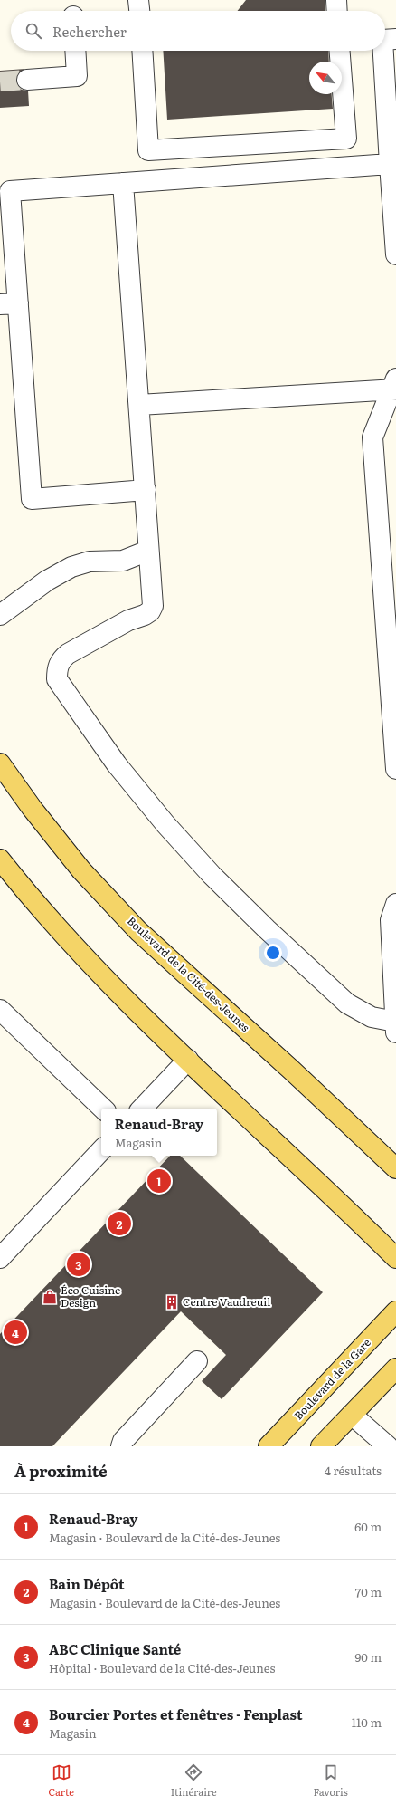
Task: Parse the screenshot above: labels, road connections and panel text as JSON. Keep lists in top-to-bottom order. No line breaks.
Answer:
{"streets":{"main road":["Boulevard de la Cité-des-Jeunes","Boulevard de la Gare"]},"places":{"shop":["Éco Cuisine Design"],"building":["Centre Vaudreuil"]},"north":"top left","page":{"search":"Rechercher","popup":["Renaud-Bray","Magasin"],"pins":["1","2","3","4"],"heading":["À proximité","4 résultats"],"list":[{"mark":"1","name":"Renaud-Bray","note":"Magasin · Boulevard de la Cité-des-Jeunes","value":"60 m"},{"mark":"2","name":"Bain Dépôt","note":"Magasin · Boulevard de la Cité-des-Jeunes","value":"70 m"},{"mark":"3","name":"ABC Clinique Santé","note":"Hôpital · Boulevard de la Cité-des-Jeunes","value":"90 m"},{"mark":"4","name":"Bourcier Portes et fenêtres - Fenplast","note":"Magasin","value":"110 m"}],"nav":["Carte","Itinéraire","Favoris"]}}
